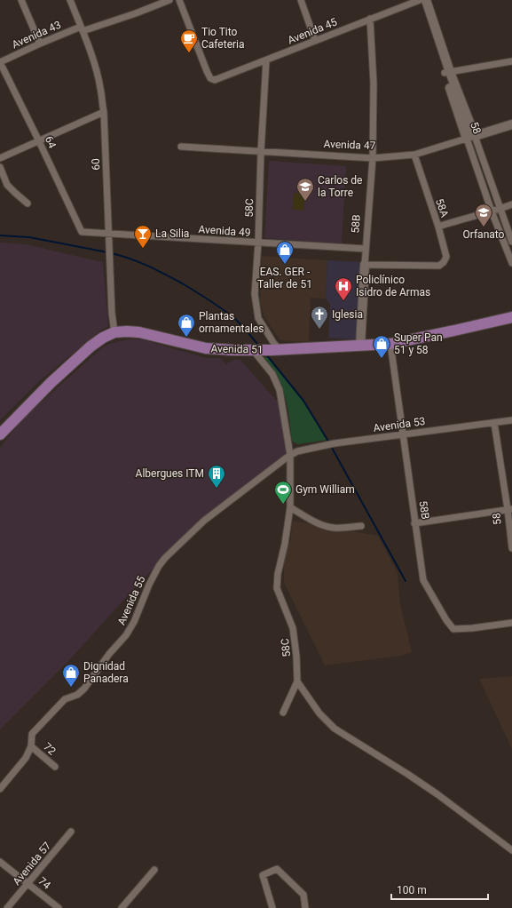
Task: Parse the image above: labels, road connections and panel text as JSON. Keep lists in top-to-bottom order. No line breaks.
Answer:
{"streets":{"main road":["Avenida 51"],"street":["Avenida 45","Avenida 43","58","64","Avenida 47","60","58C","58A","58B","Avenida 49","Avenida 53","Avenida 55","72","Avenida 57","74"]},"crossings":[["Avenida 45","58"],["Avenida 45","58C"],["Avenida 45","58B"],["Avenida 43","64"],["Avenida 43","60"],["58","Avenida 47"],["58","Avenida 53"],["64","Avenida 49"],["Avenida 47","58C"],["Avenida 47","58A"],["Avenida 47","58B"],["60","Avenida 49"],["60","Avenida 51"],["58C","Avenida 49"],["58C","Avenida 51"],["58C","Avenida 53"],["58C","Avenida 55"],["58A","58B"],["58B","Avenida 49"],["58B","Avenida 51"],["58B","Avenida 53"],["Avenida 53","Avenida 55"],["Avenida 55","72"],["Avenida 57","74"]],"places":{"cafe":["Tio Tito Cafeteria"],"school or university":["Carlos de la Torre","Orfanato"],"bar":["La Silia"],"shop":["EAS. GER - Taller de 51","Plantas ornamentales","Super Pan 51 y 58","Dignidad Panadera"],"hospital":["Policlínico Isidro de Armas"],"church":["Iglesia"],"building":["Albergues ITM"],"sports":["Gym William"]},"scale_bar":"100 m"}
